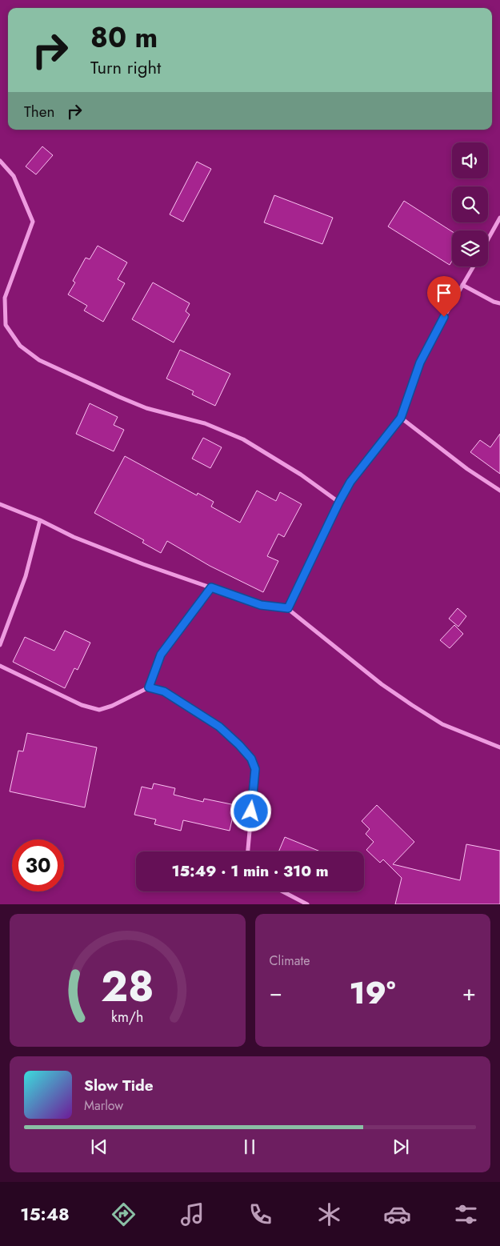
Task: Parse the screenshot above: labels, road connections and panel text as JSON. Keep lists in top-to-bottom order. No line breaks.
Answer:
{"page":{"turn":["80 m","Turn right"],"then":"Then","limit":"30","trip":"15:49 · 1 min · 310 m","tile":"Climate","heat":["−","19°","+"],"song":["Slow Tide","Marlow"],"tabs":"15:48","gauge":["28","km/h"]}}
